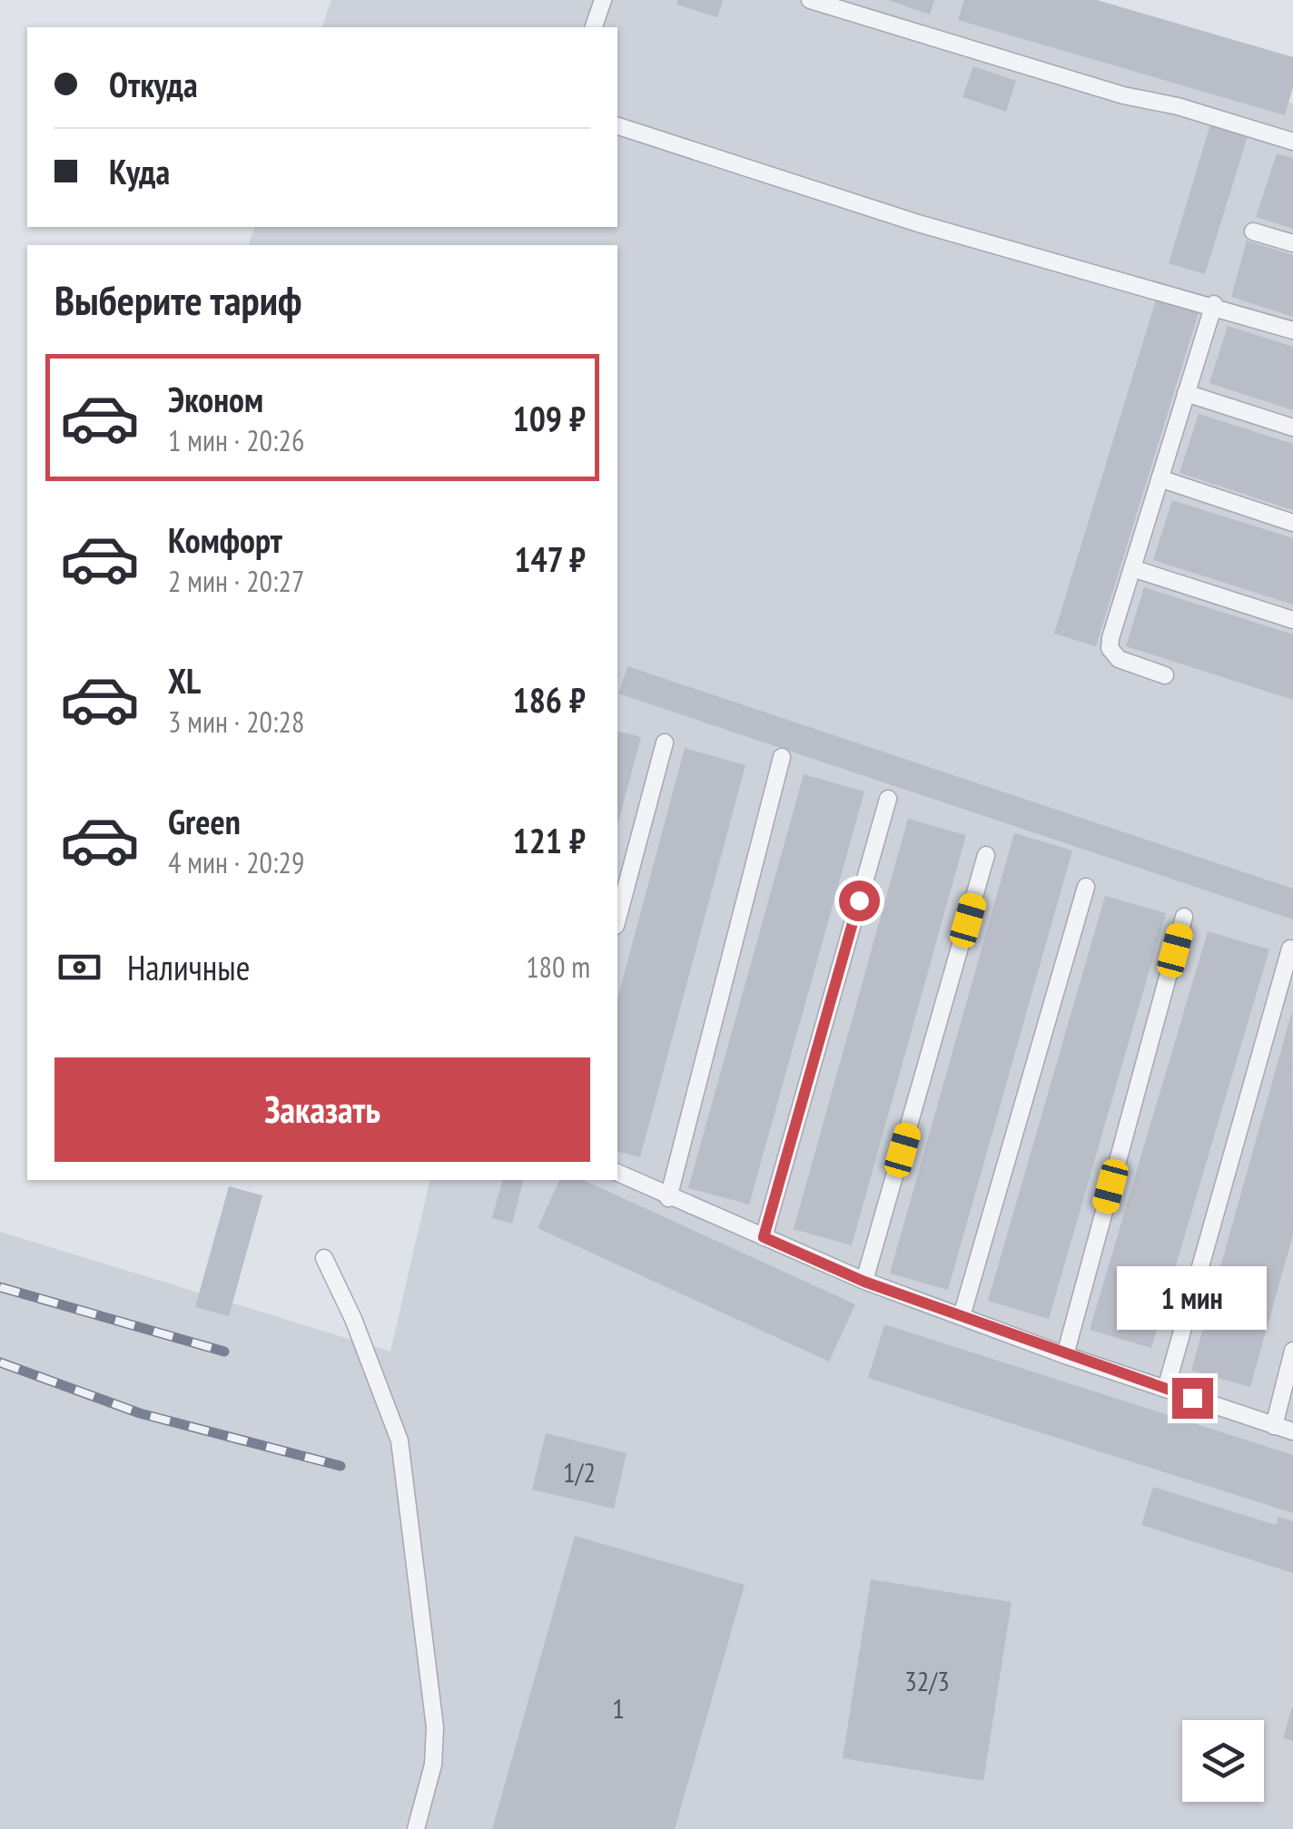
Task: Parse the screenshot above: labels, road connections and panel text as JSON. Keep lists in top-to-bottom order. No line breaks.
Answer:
{"house_numbers":["1/2","32/3","1"],"page":{"banner":["Откуда","Куда"],"heading":"Выберите тариф","list":[{"name":"Эконом","note":"1 мин · 20:26","value":"109 ₽"},{"name":"Комфорт","note":"2 мин · 20:27","value":"147 ₽"},{"name":"XL","note":"3 мин · 20:28","value":"186 ₽"},{"name":"Green","note":"4 мин · 20:29","value":"121 ₽"}],"pay":["Наличные","180 m"],"buttons":"Заказать","bubble":"1 мин"}}
